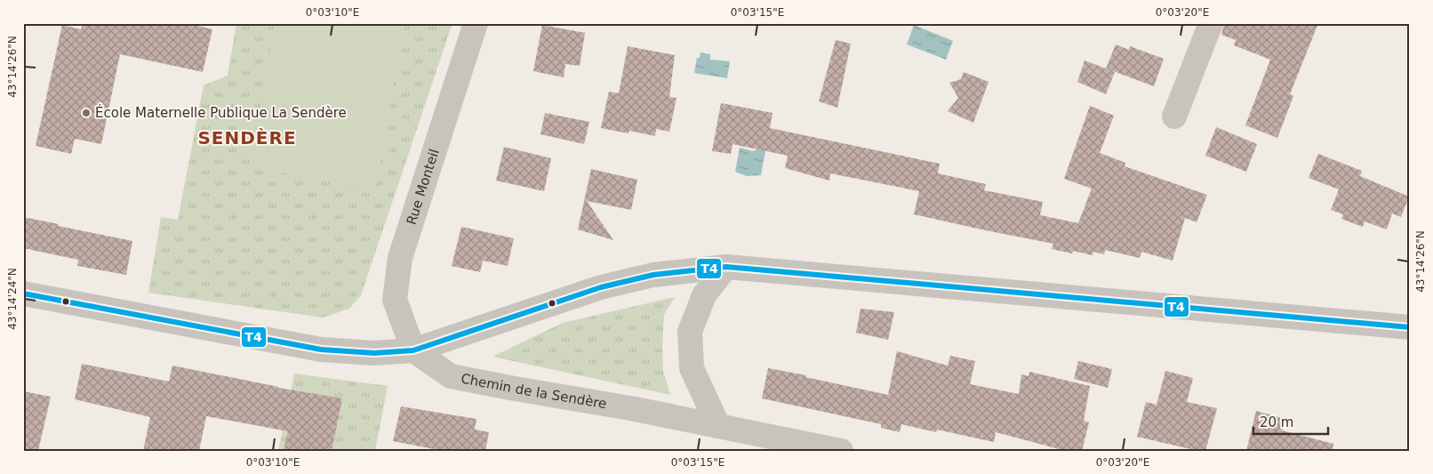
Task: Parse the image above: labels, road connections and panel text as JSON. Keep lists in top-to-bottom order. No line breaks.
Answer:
{"streets":{"street":["Rue Monteil","Chemin de la Sendère"]},"crossings":[["Rue Monteil","Chemin de la Sendère"]],"districts":["SENDÈRE"],"places":["École Maternelle Publique La Sendère"],"lines":["transit line T4"],"scale_bar":"20 m","coordinates":["0°03'10\"E","0°03'15\"E","0°03'20\"E","43°14'26\"N","43°14'24\"N"]}
